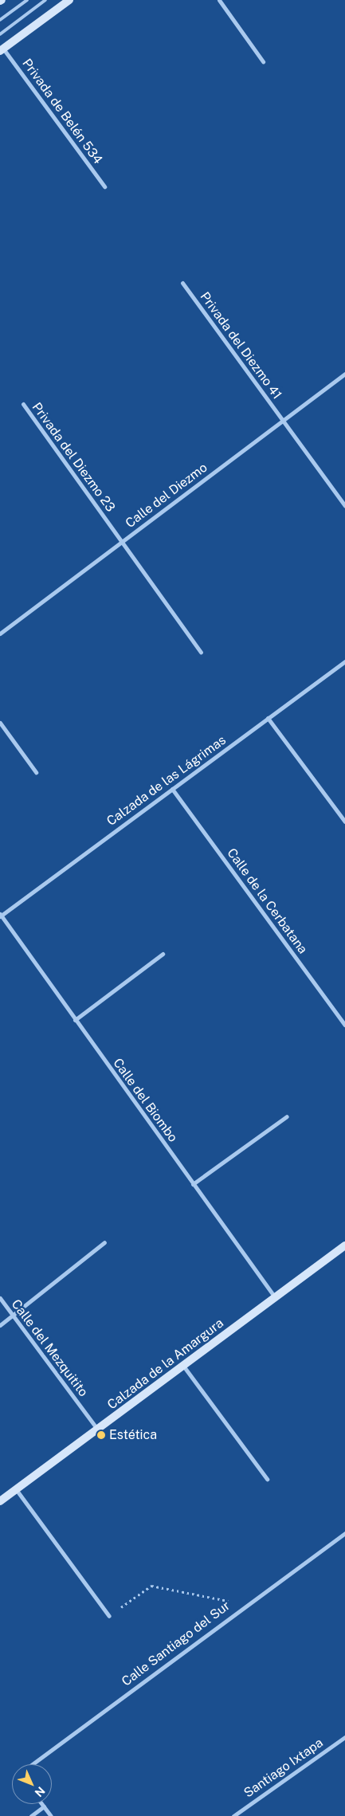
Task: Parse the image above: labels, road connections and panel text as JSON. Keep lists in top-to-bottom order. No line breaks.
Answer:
{"streets":{"street":["Privada de Belén 534","Privada del Diezmo 41","Privada del Diezmo 23","Calle del Diezmo","Calzada de las Lágrimas","Calle de la Cerbatana","Calle del Biombo","Calle del Mezquitito","Calzada de la Amargura","Calle Santiago del Sur","Santiago Ixtapa"]},"crossings":[["Privada del Diezmo 41","Calle del Diezmo"],["Privada del Diezmo 23","Calle del Diezmo"],["Calzada de las Lágrimas","Calle de la Cerbatana"],["Calzada de las Lágrimas","Calle del Biombo"],["Calle del Biombo","Calzada de la Amargura"],["Calle del Mezquitito","Calzada de la Amargura"]],"places":["Estética"],"north":"bottom right"}
